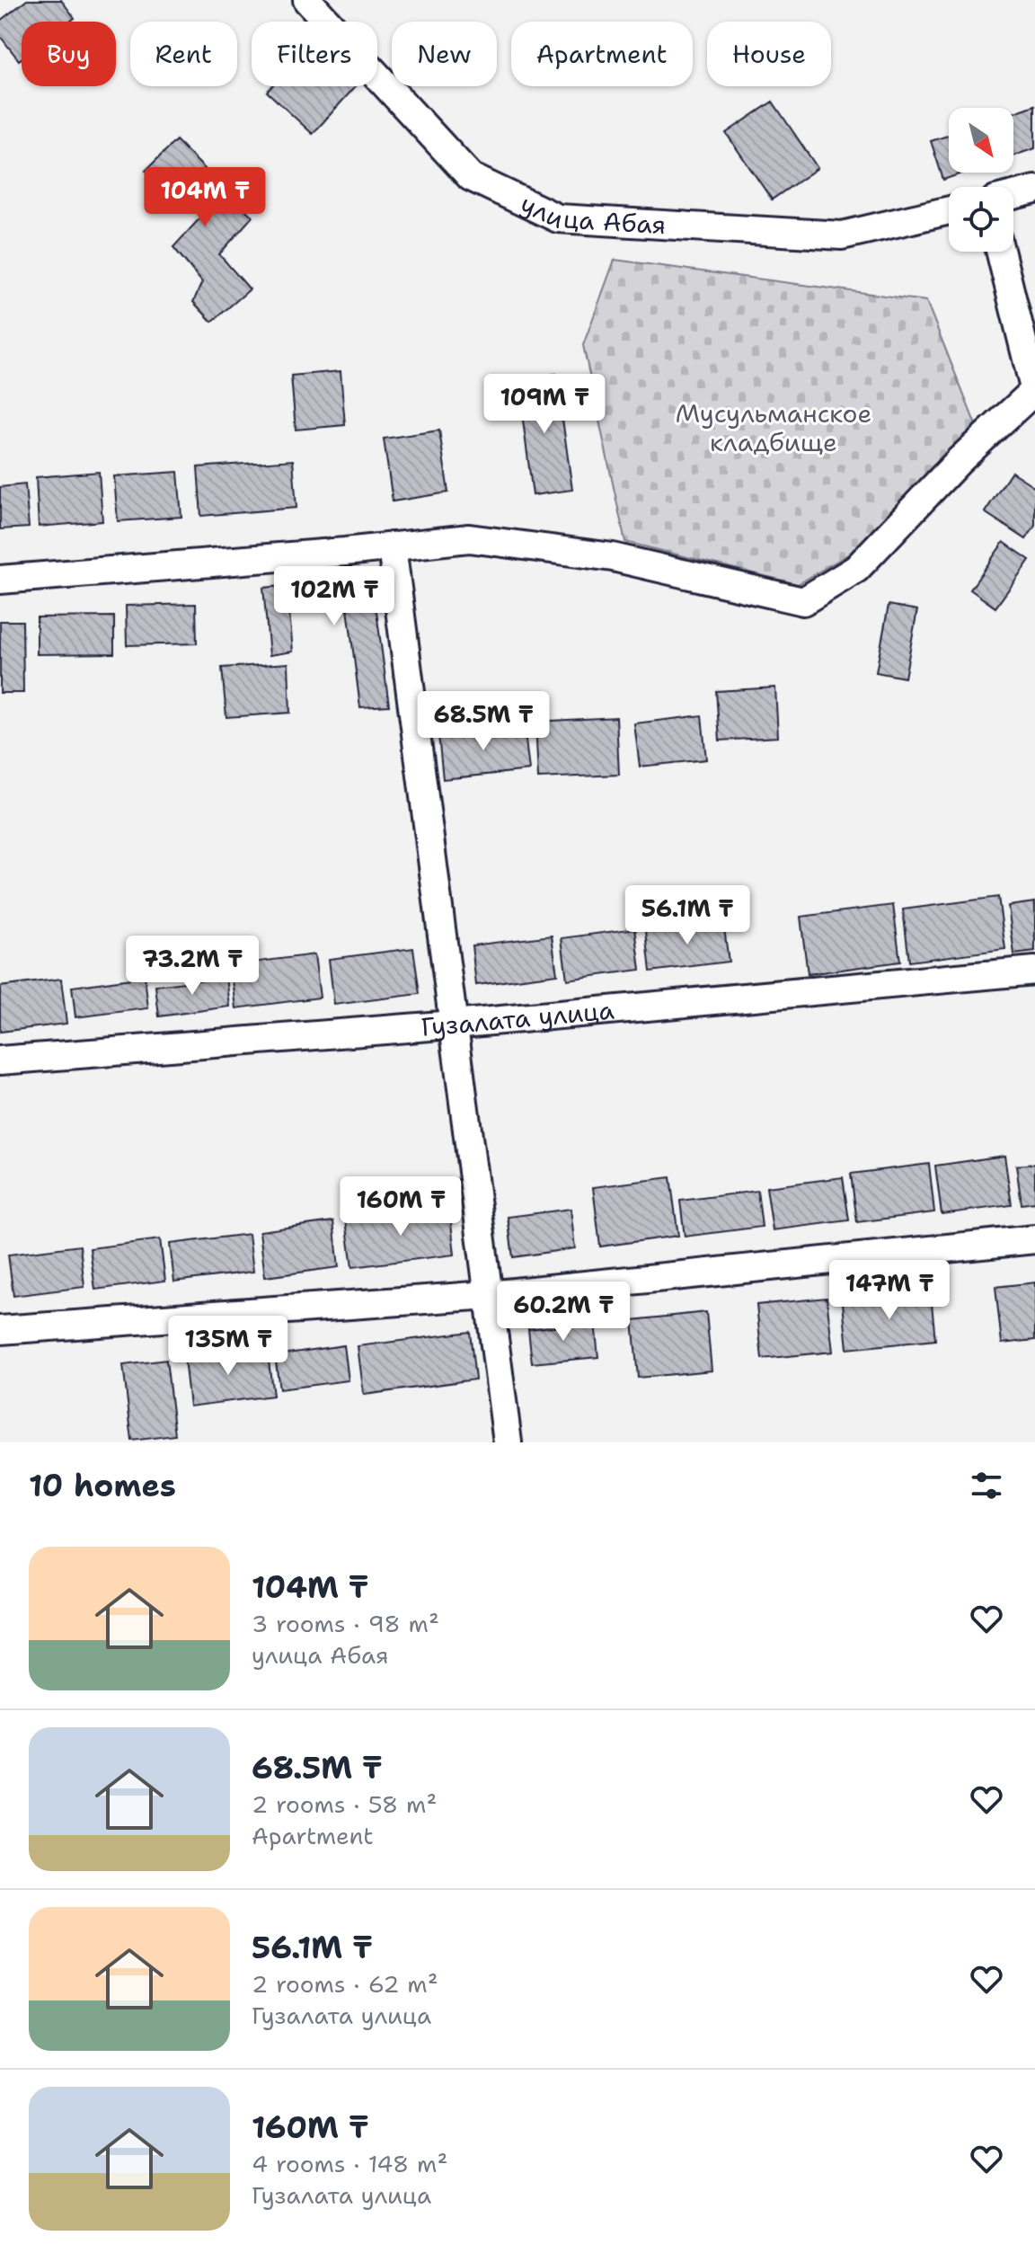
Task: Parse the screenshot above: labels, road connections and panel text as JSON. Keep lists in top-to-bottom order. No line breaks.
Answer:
{"streets":{"street":["улица Абая","Гузалата улица"]},"parks":["Мусульманское кладбище"],"north":"bottom right","page":{"chip":["Buy","Rent","Filters","New","Apartment","House"],"price":["104M ₸","109M ₸","102M ₸","68.5M ₸","56.1M ₸","73.2M ₸","160M ₸","147M ₸","60.2M ₸","135M ₸"],"heading":"10 homes","list":[{"name":"104M ₸","note":"3 rooms · 98 m² · улица Абая"},{"name":"68.5M ₸","note":"2 rooms · 58 m² · Apartment"},{"name":"56.1M ₸","note":"2 rooms · 62 m² · Гузалата улица"},{"name":"160M ₸","note":"4 rooms · 148 m² · Гузалата улица"}]}}
